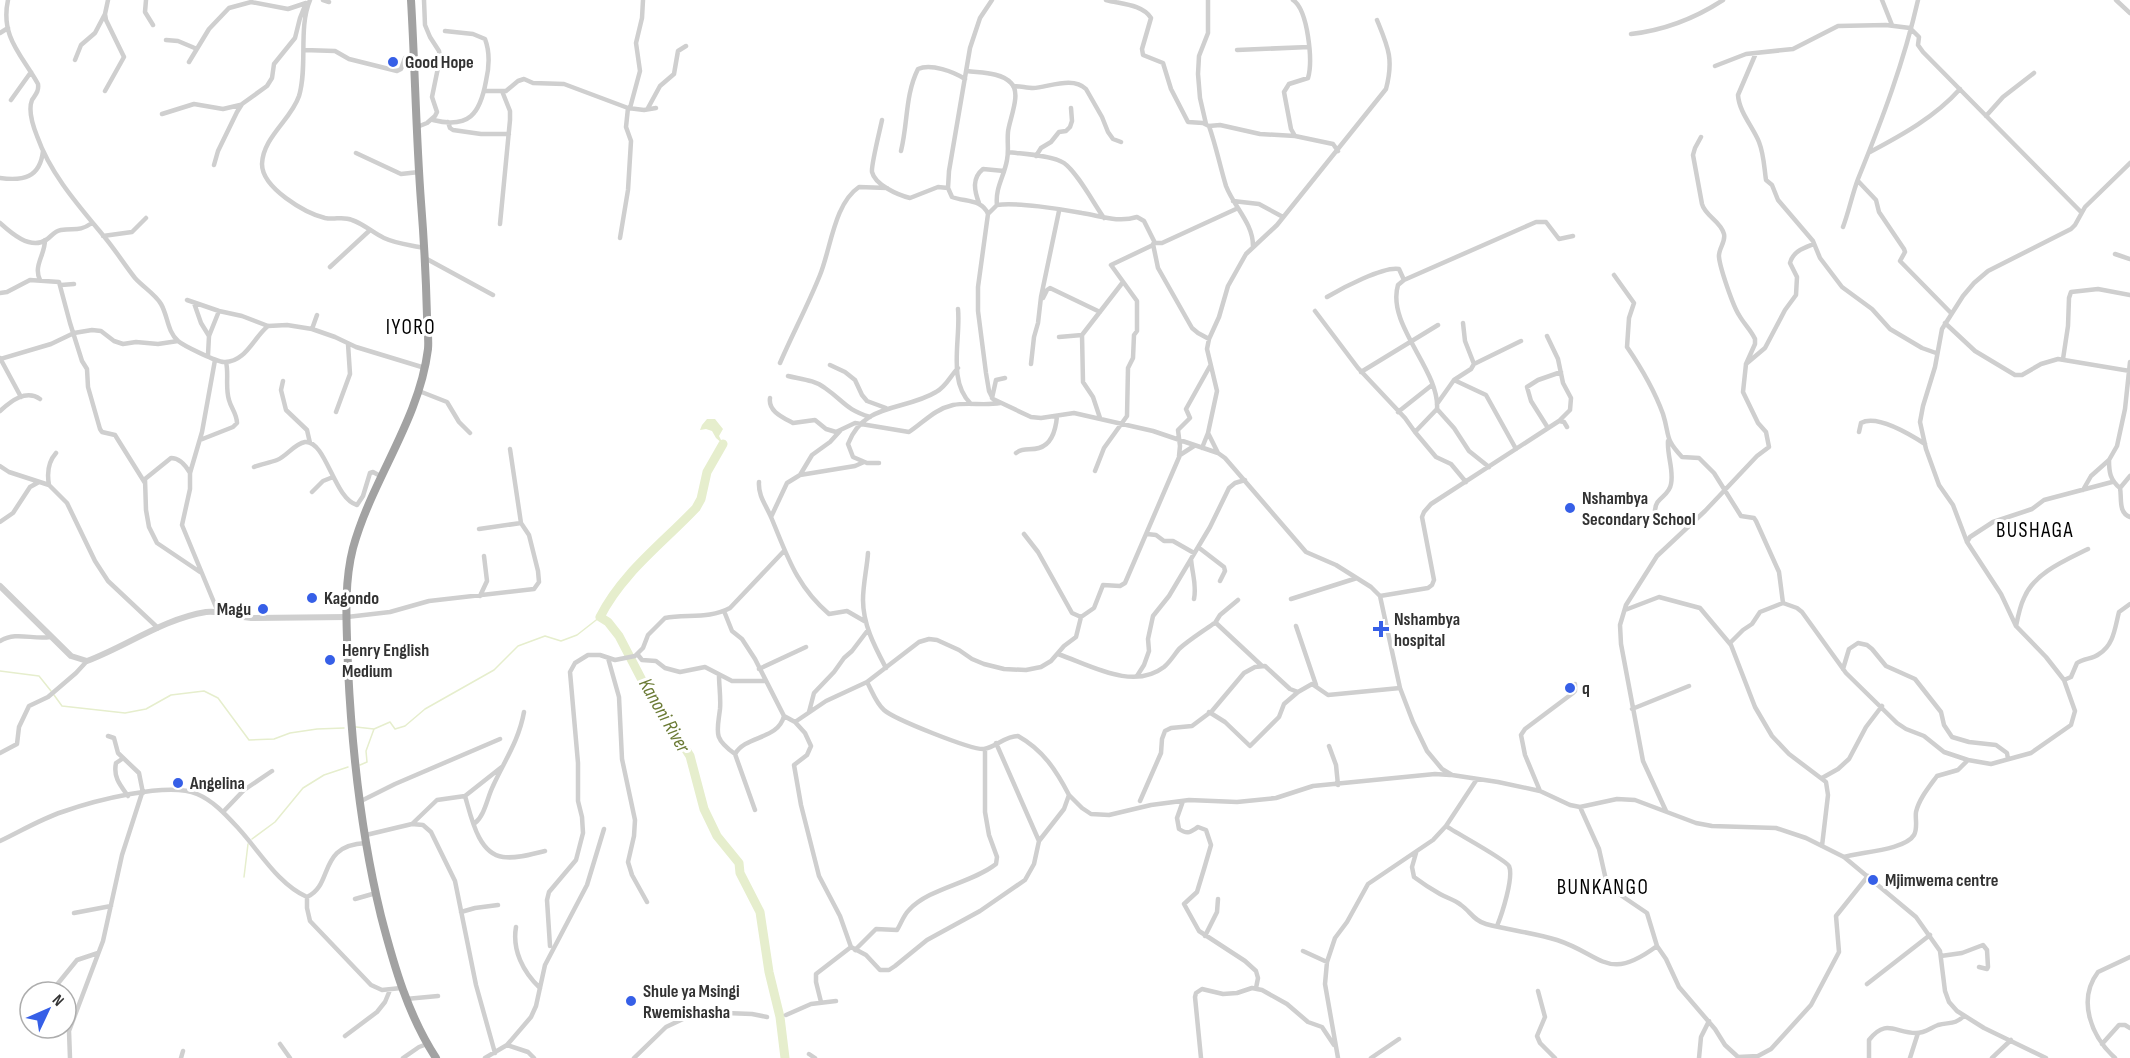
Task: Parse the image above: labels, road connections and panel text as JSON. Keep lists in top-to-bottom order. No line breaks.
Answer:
{"districts":["IYORO","BUSHAGA","BUNKANGO"],"water":["Kanoni River"],"places":{"other":["Good Hope","Nshambya Secondary School","Kagondo","Magu","Henry English Medium","q","Angelina","Mjimwema centre","Shule ya Msingi Rwemishasha"],"health":["Nshambya hospital"]},"north":"top right"}
